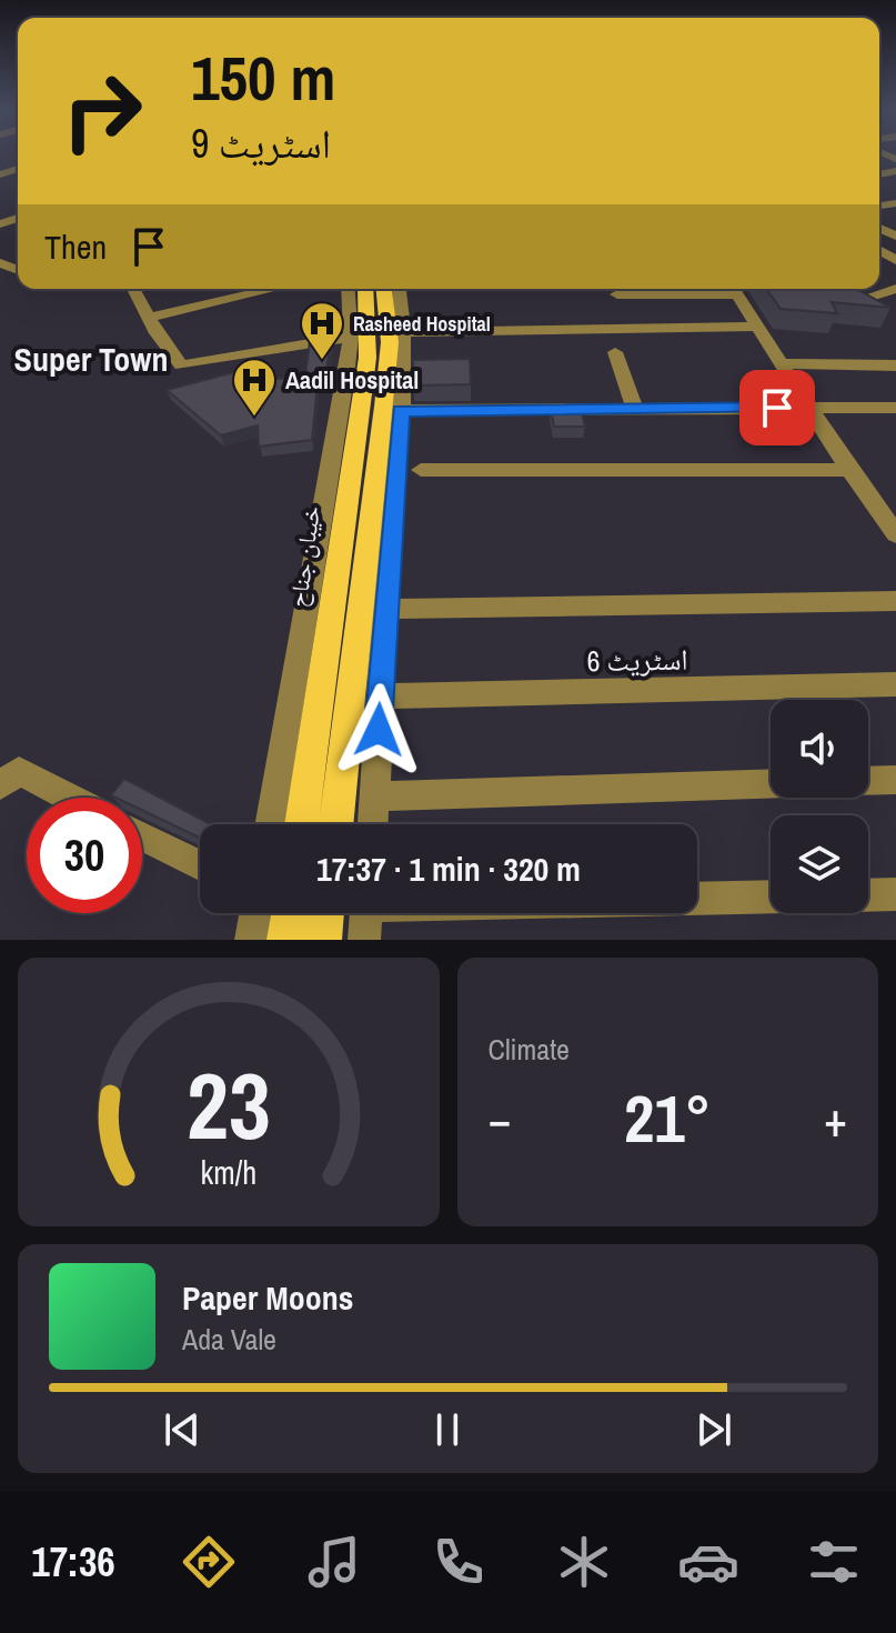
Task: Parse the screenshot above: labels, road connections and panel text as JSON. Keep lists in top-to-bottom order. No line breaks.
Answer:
{"streets":{"main road":["خیبان جناح"],"street":["اسٹریٹ 6"]},"districts":["Super Town"],"places":{"hospital":["Rasheed Hospital","Aadil Hospital"]},"page":{"turn":["150 m","اسٹریٹ 9"],"then":"Then","limit":"30","trip":"17:37 · 1 min · 320 m","tile":"Climate","heat":["−","21°","+"],"song":["Paper Moons","Ada Vale"],"tabs":"17:36","gauge":["23","km/h"]}}
